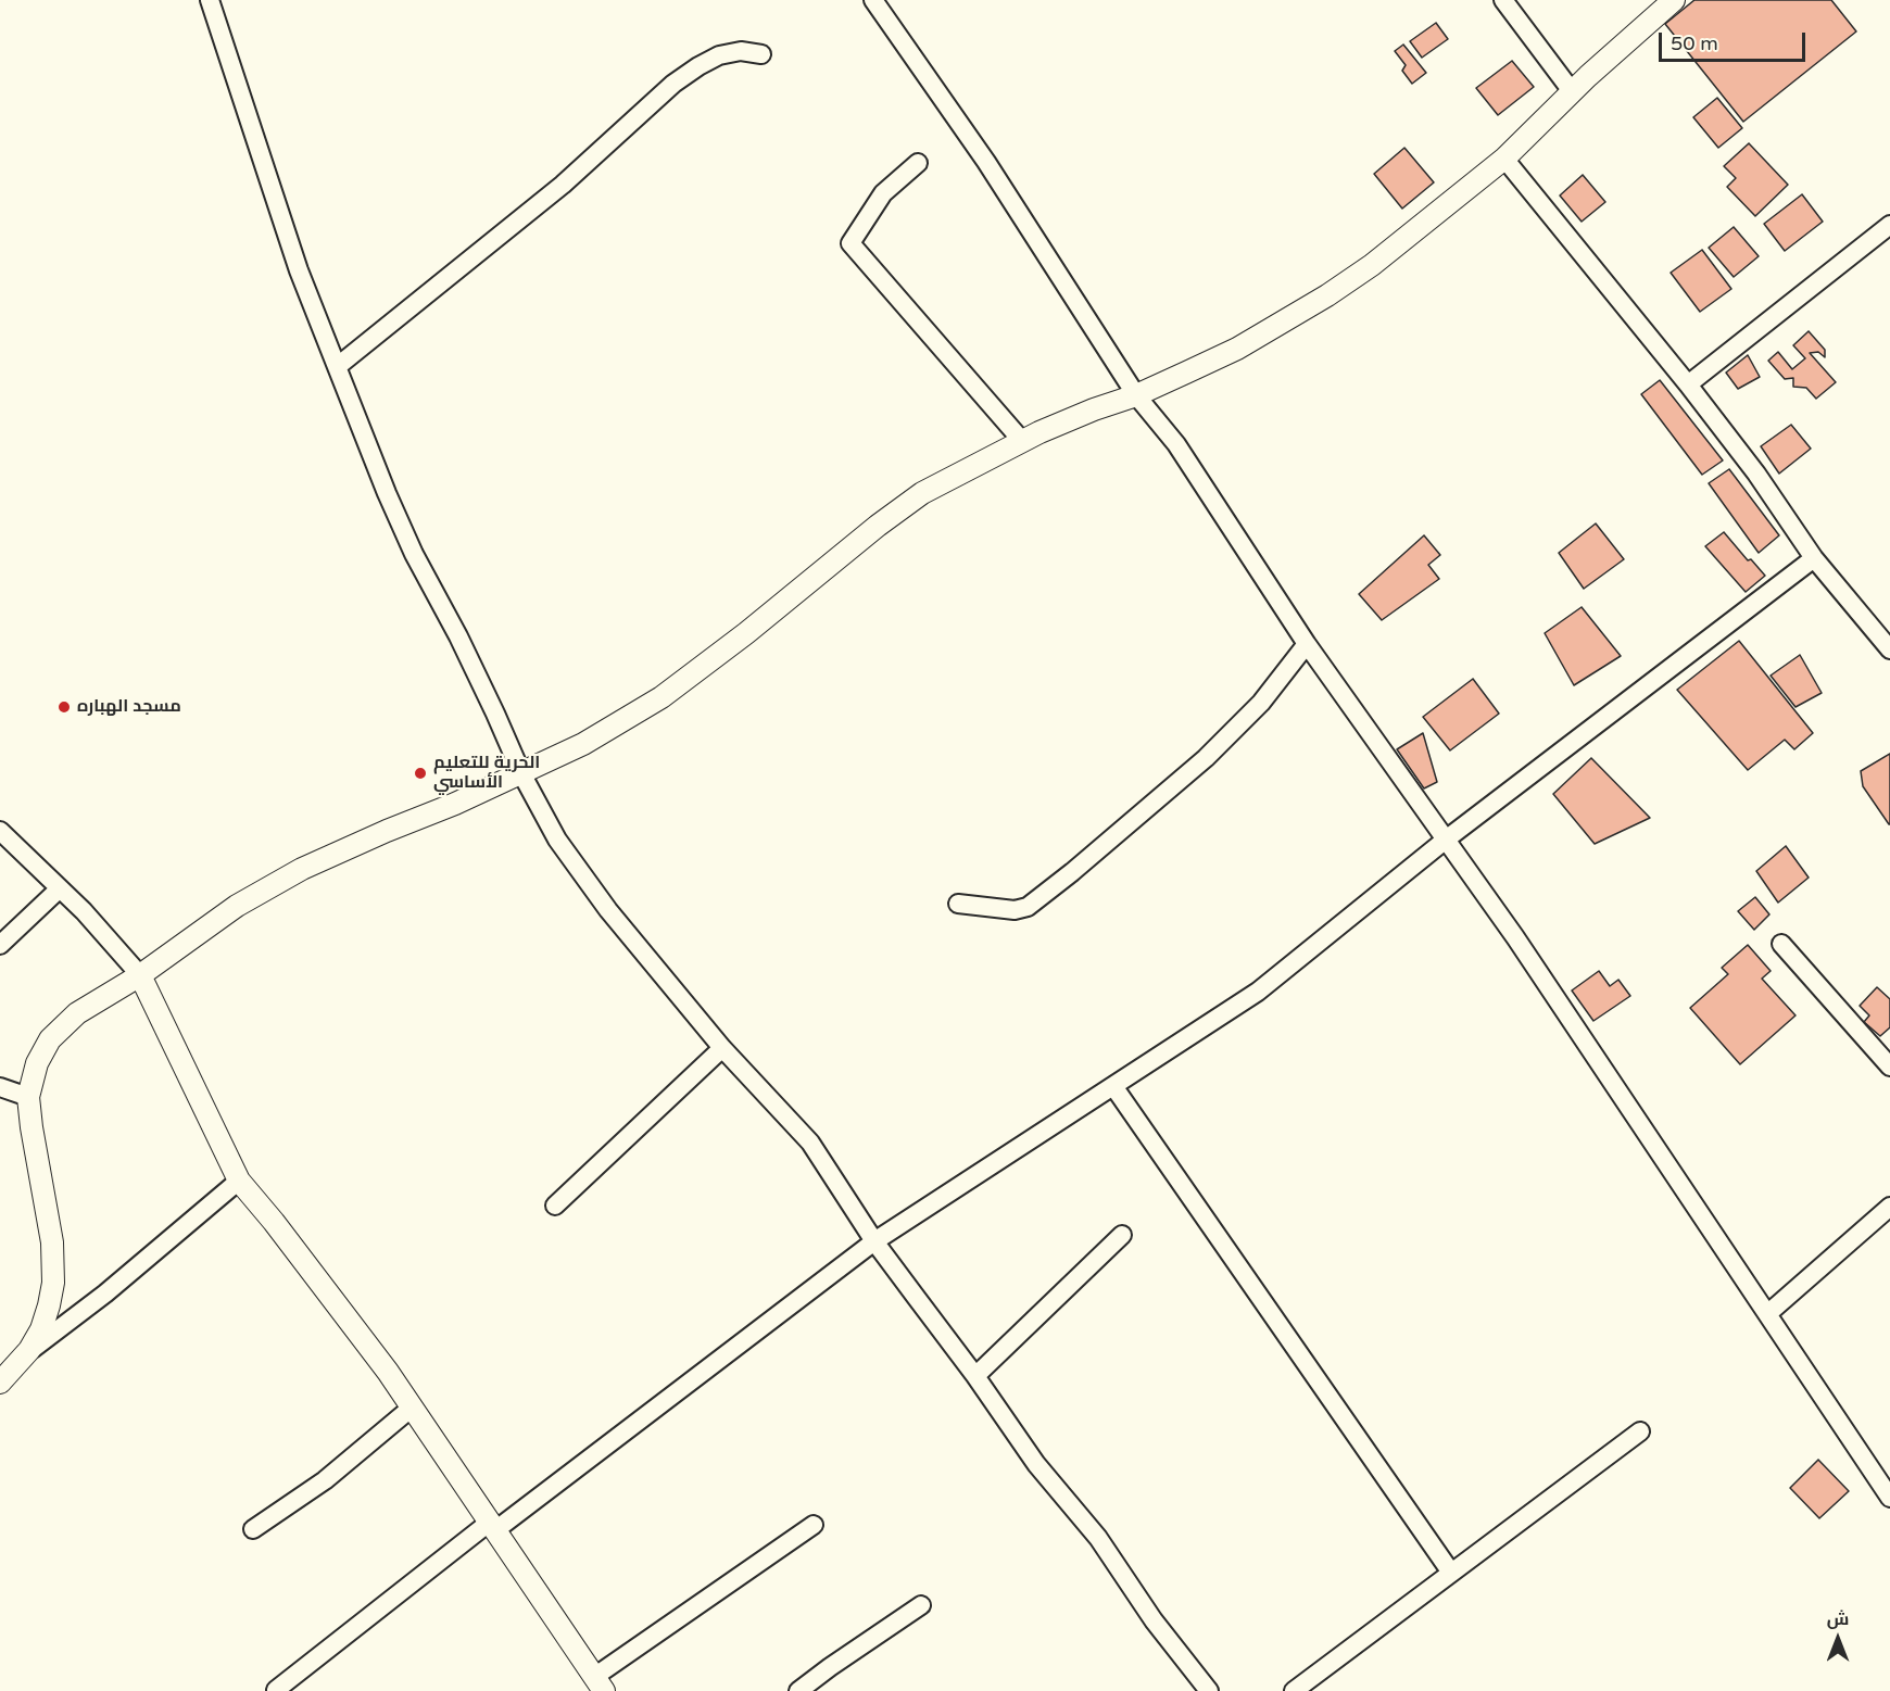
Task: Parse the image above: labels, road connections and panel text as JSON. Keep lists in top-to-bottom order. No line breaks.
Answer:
{"places":["مسجد الهباره","الحرية للتعليم الأساسي"],"scale_bar":"50 m","north":"top"}
